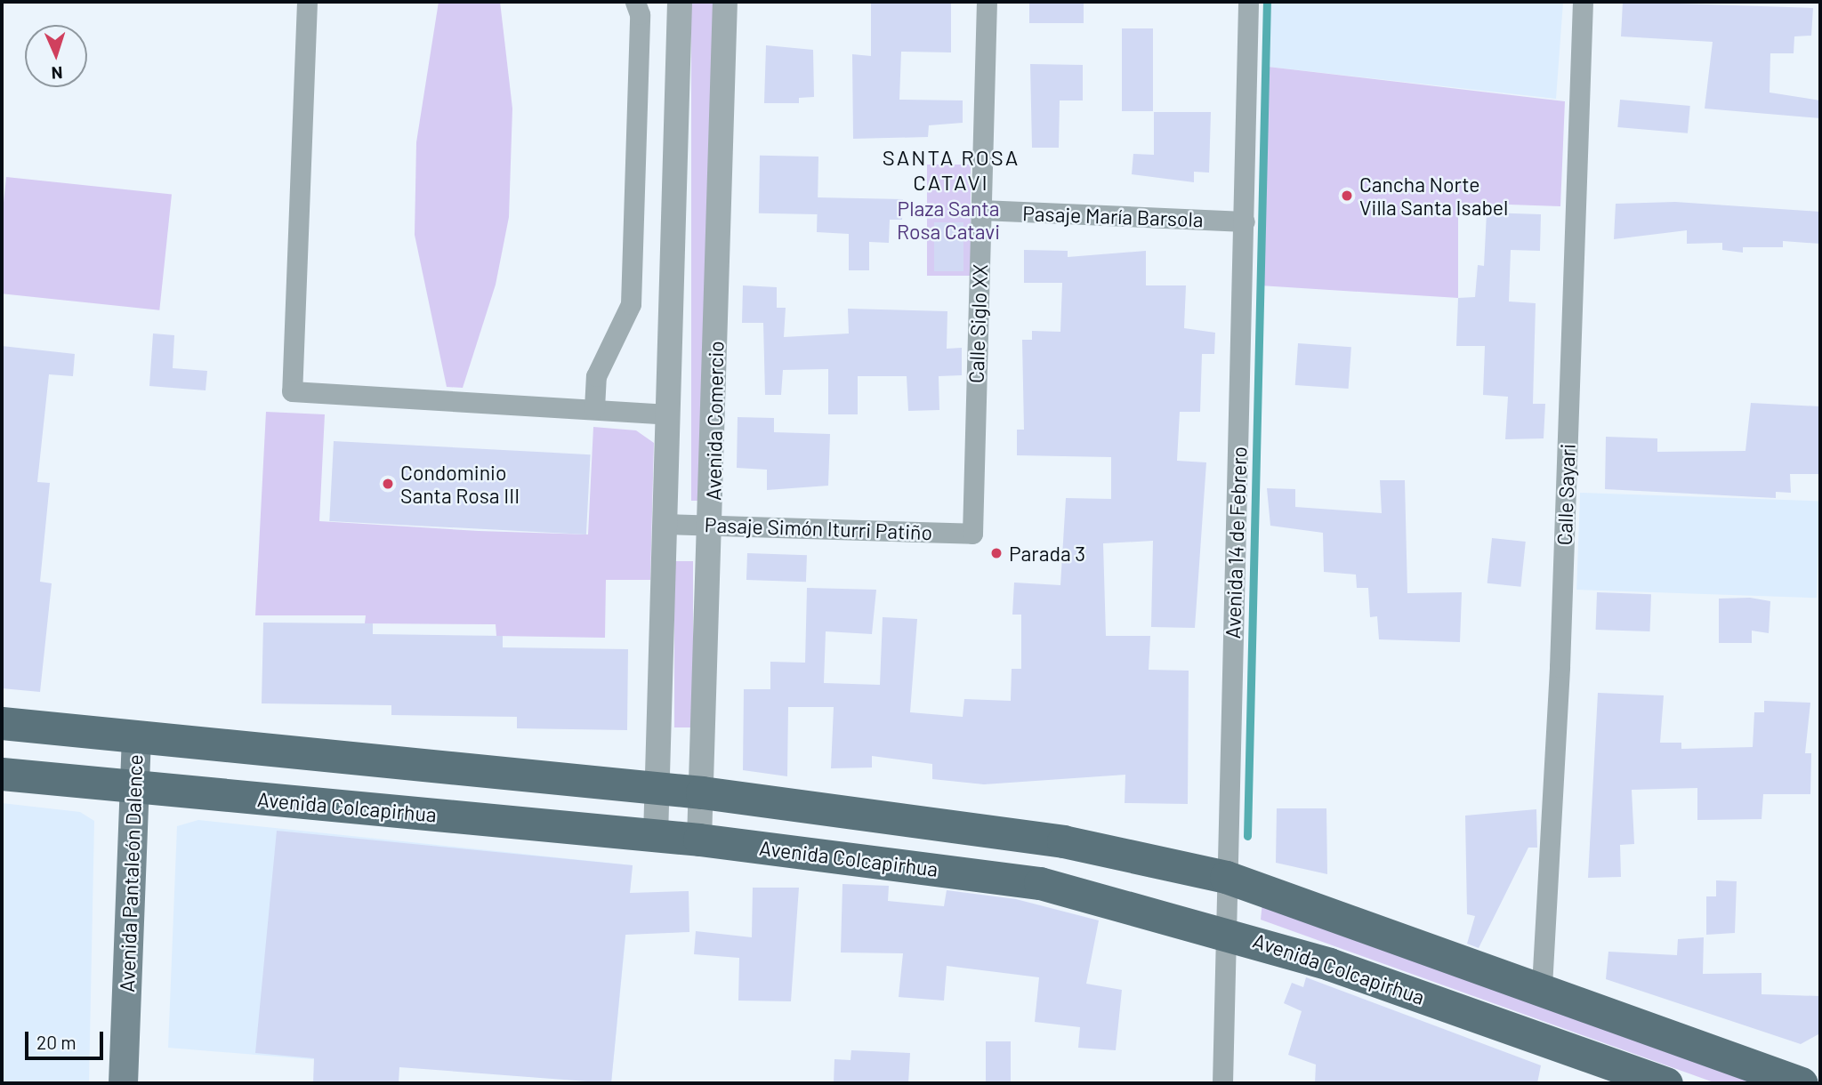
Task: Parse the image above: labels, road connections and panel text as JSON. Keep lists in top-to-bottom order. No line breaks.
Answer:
{"streets":{"main road":["Avenida Colcapirhua","Avenida Pantaleón Dalence"],"street":["Pasaje María Barsola","Calle Siglo XX","Avenida Comercio","Calle Sayari","Pasaje Simón Iturri Patiño","Avenida 14 de Febrero"]},"crossings":[["Pasaje María Barsola","Calle Siglo XX"],["Pasaje María Barsola","Avenida 14 de Febrero"],["Calle Siglo XX","Pasaje Simón Iturri Patiño"],["Avenida Comercio","Pasaje Simón Iturri Patiño"],["Avenida Comercio","Avenida Colcapirhua"],["Avenida 14 de Febrero","Avenida Colcapirhua"],["Avenida Colcapirhua","Avenida Pantaleón Dalence"]],"districts":["SANTA ROSA CATAVI"],"parks":["Plaza Santa Rosa Catavi"],"places":["Cancha Norte Villa Santa Isabel","Condominio Santa Rosa III","Parada 3"],"scale_bar":"20 m","north":"bottom"}
